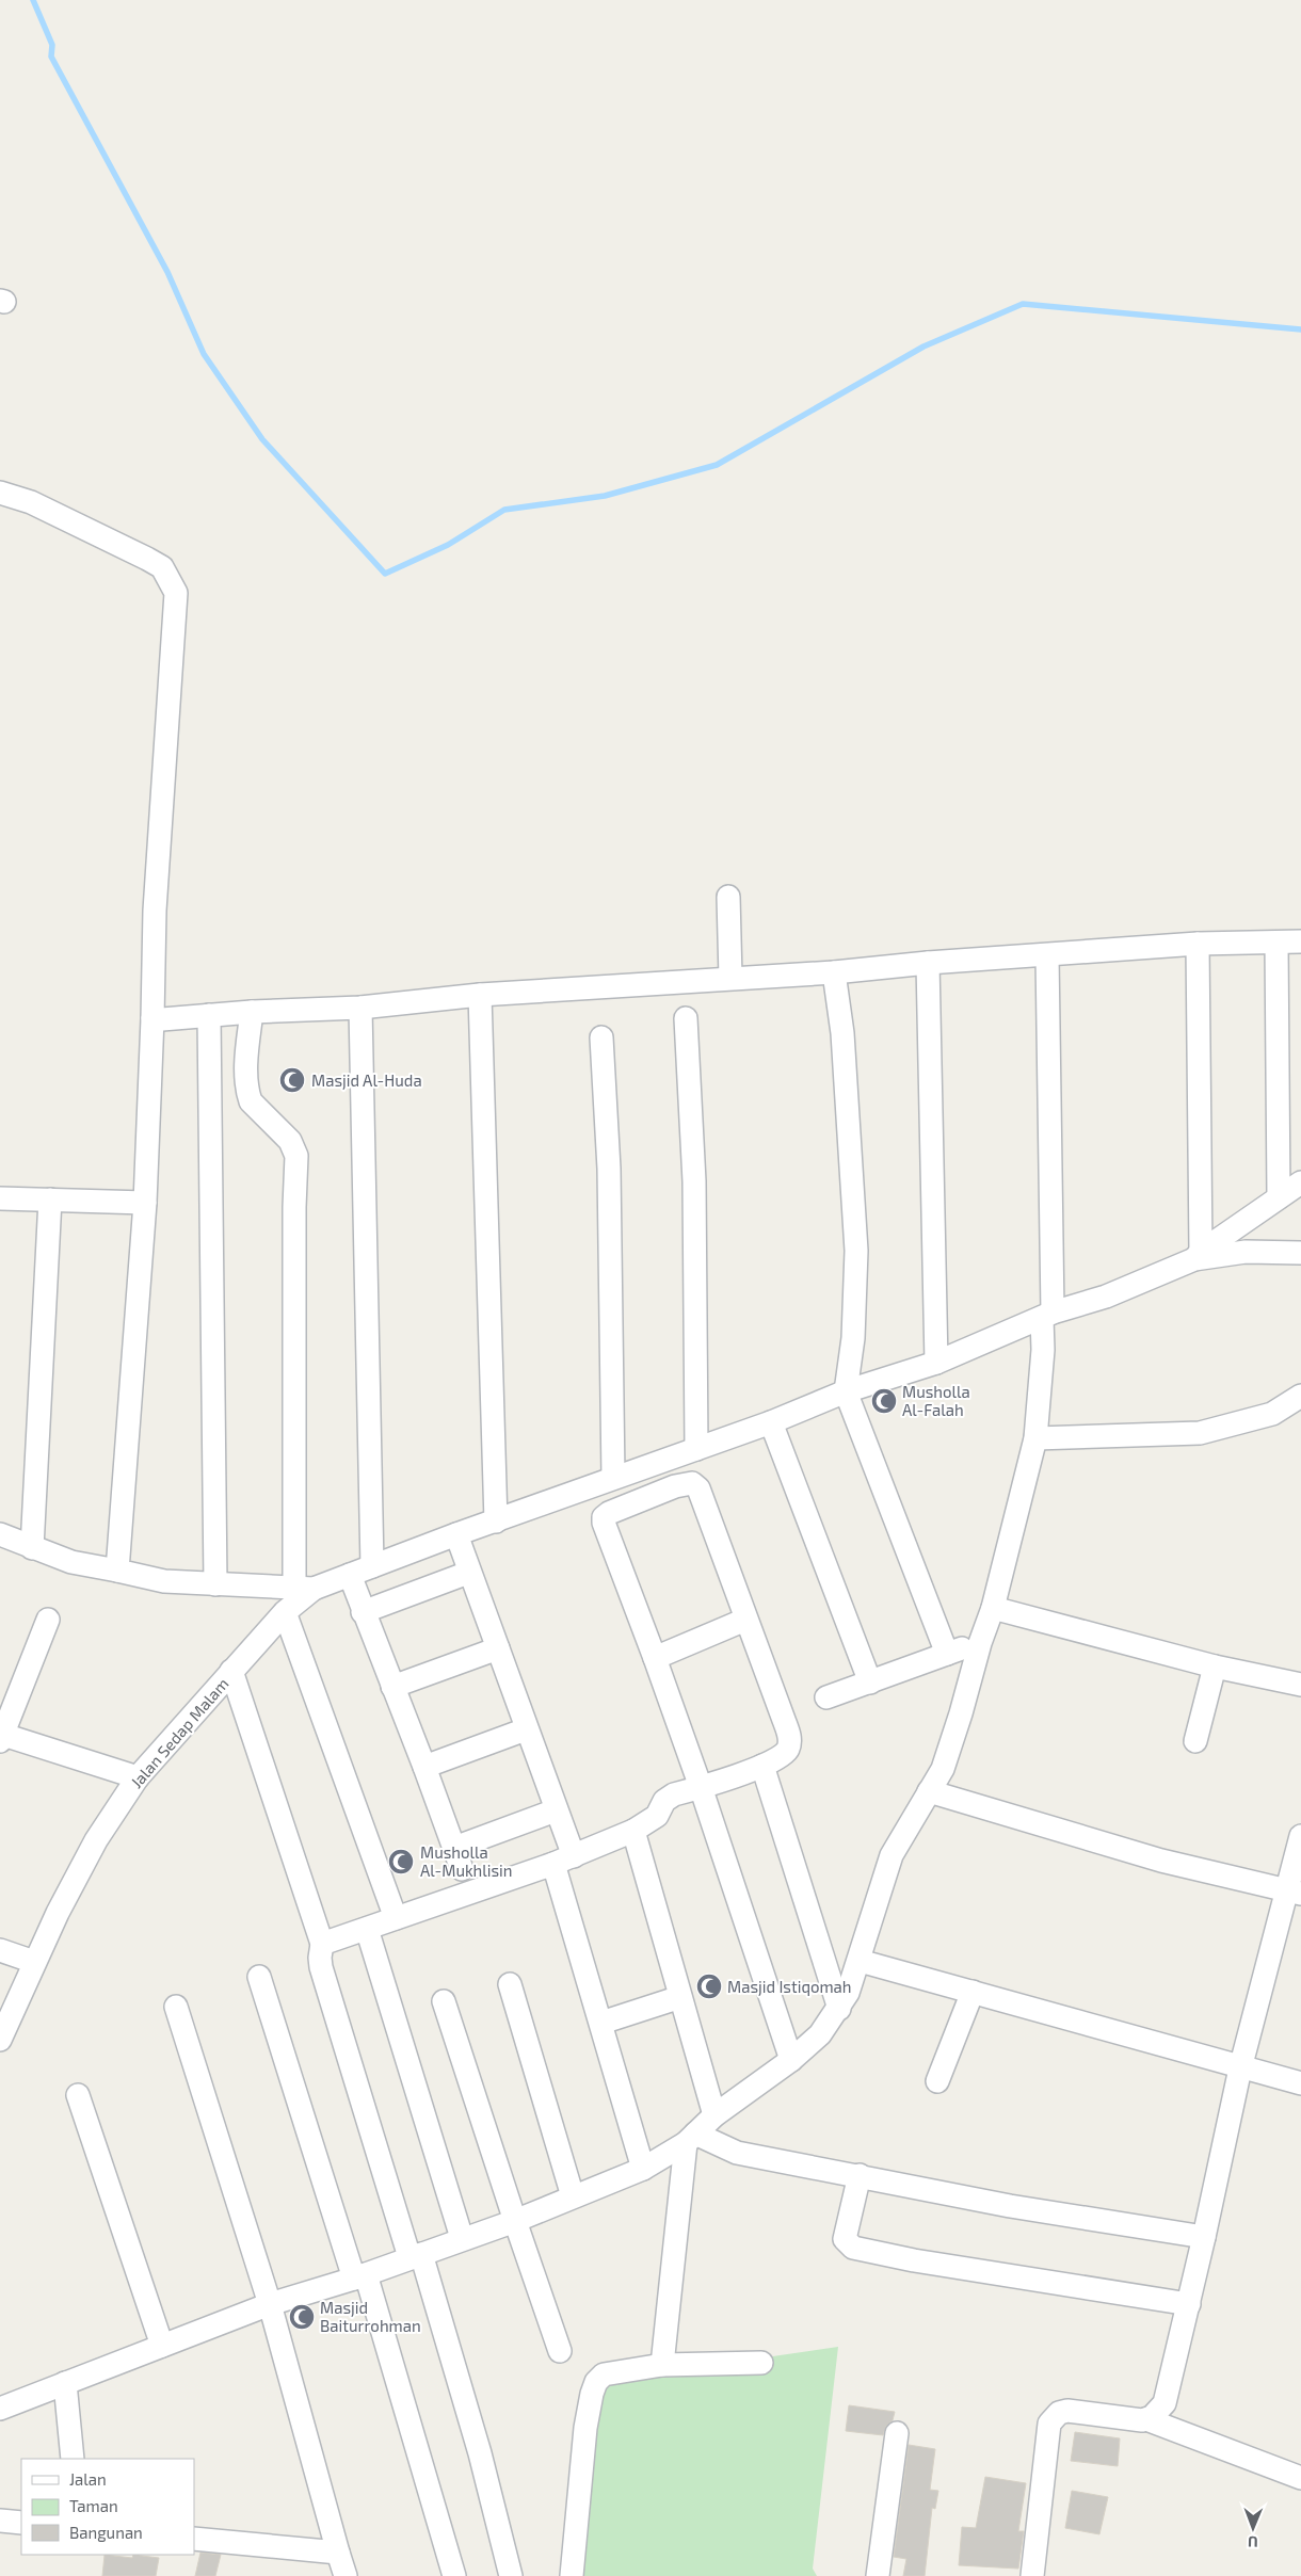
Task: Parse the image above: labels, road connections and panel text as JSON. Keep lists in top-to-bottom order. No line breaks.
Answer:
{"streets":{"street":["Jalan Sedap Malam"]},"places":{"mosque":["Masjid Al-Huda","Musholla Al-Falah","Musholla Al-Mukhlisin","Masjid Istiqomah","Masjid Baiturrohman"]},"legend":["Jalan","Taman","Bangunan"],"north":"bottom"}
